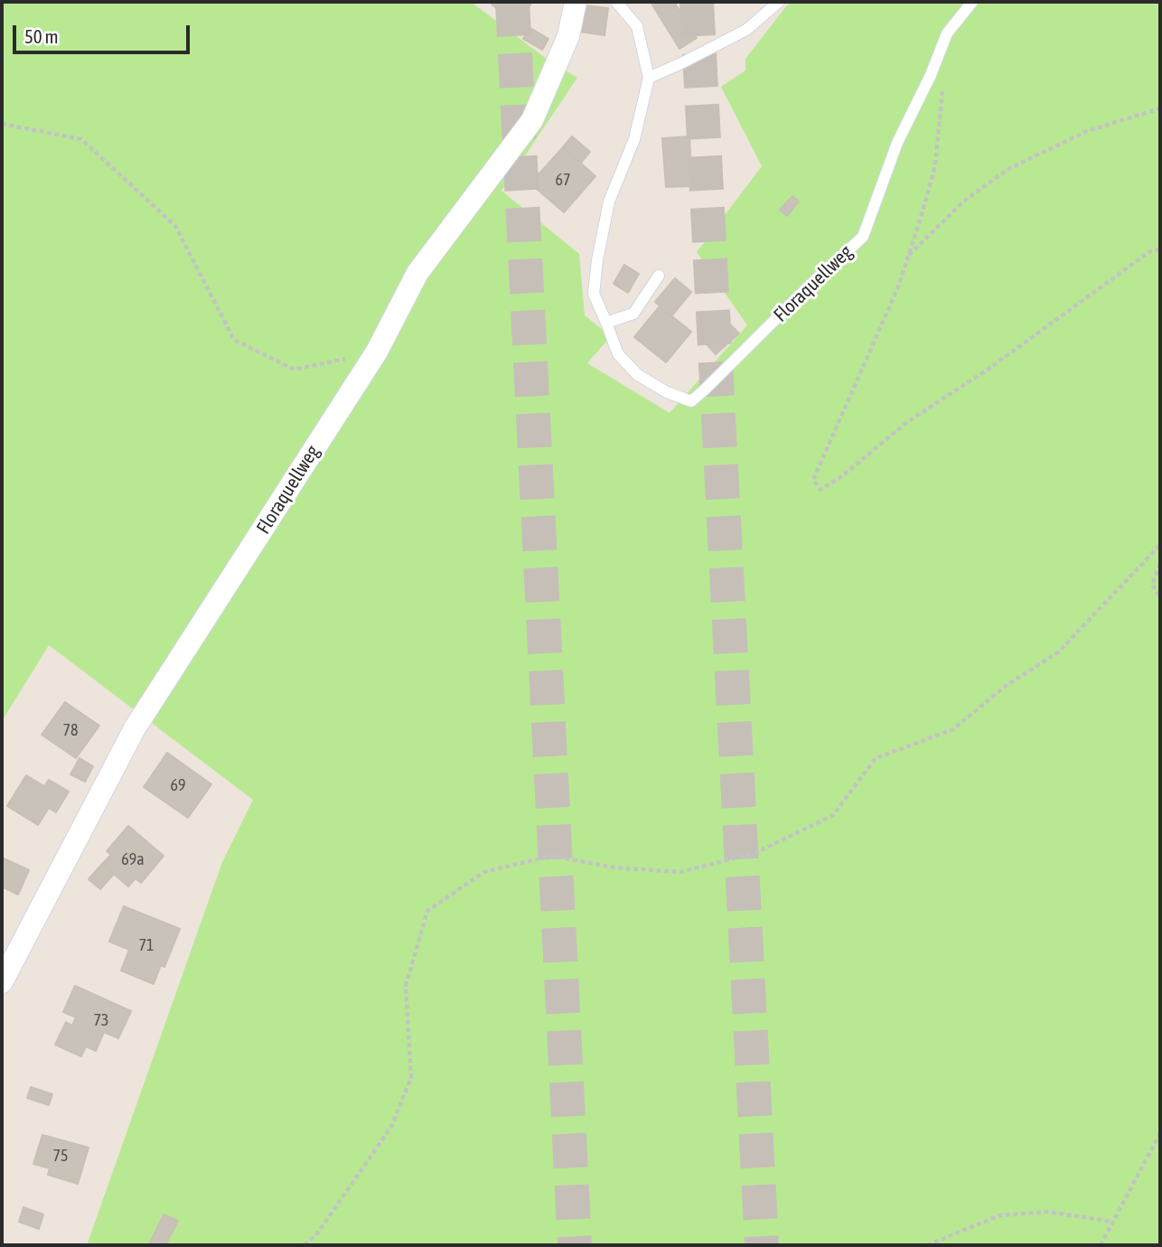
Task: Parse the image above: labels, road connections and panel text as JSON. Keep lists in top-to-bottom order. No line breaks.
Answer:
{"streets":{"street":["Floraquellweg"]},"house_numbers":["67","78","69","69a","71","73","75"],"scale_bar":"50 m"}
